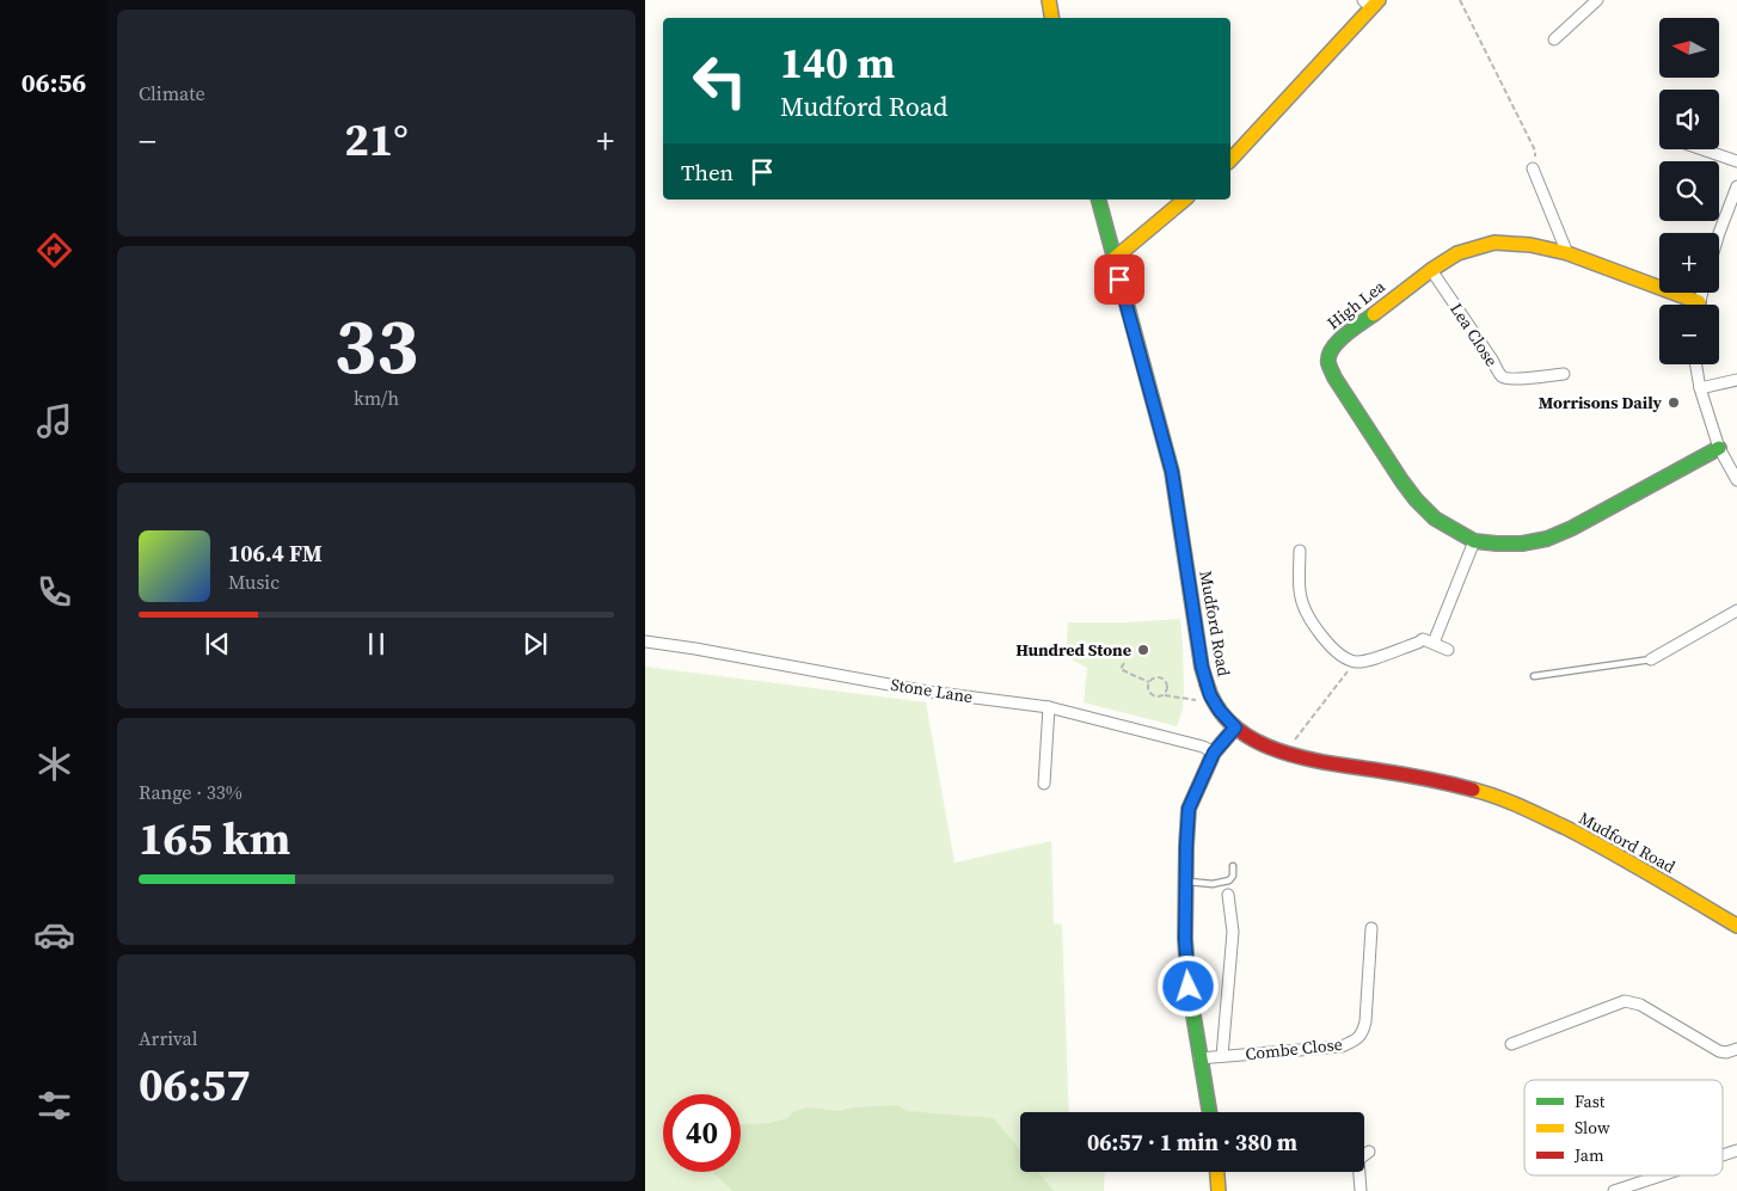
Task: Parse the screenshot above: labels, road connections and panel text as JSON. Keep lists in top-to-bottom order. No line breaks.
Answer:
{"streets":{"street":["High Lea","Lea Close","Mudford Road","Stone Lane","Combe Close"]},"crossings":[["High Lea","Lea Close"]],"places":["Morrisons Daily","Hundred Stone"],"legend":["Fast","Slow","Jam"],"north":"left","page":{"tabs":"06:56","tile":["Climate",["33","km/h"],["Range · 33%","165 km"],["Arrival","06:57"]],"map_buttons":["+","−"],"turn":["140 m","Mudford Road"],"heat":["−","21°","+"],"then":"Then","song":["106.4 FM","Music"],"limit":"40","trip":"06:57 · 1 min · 380 m"}}
